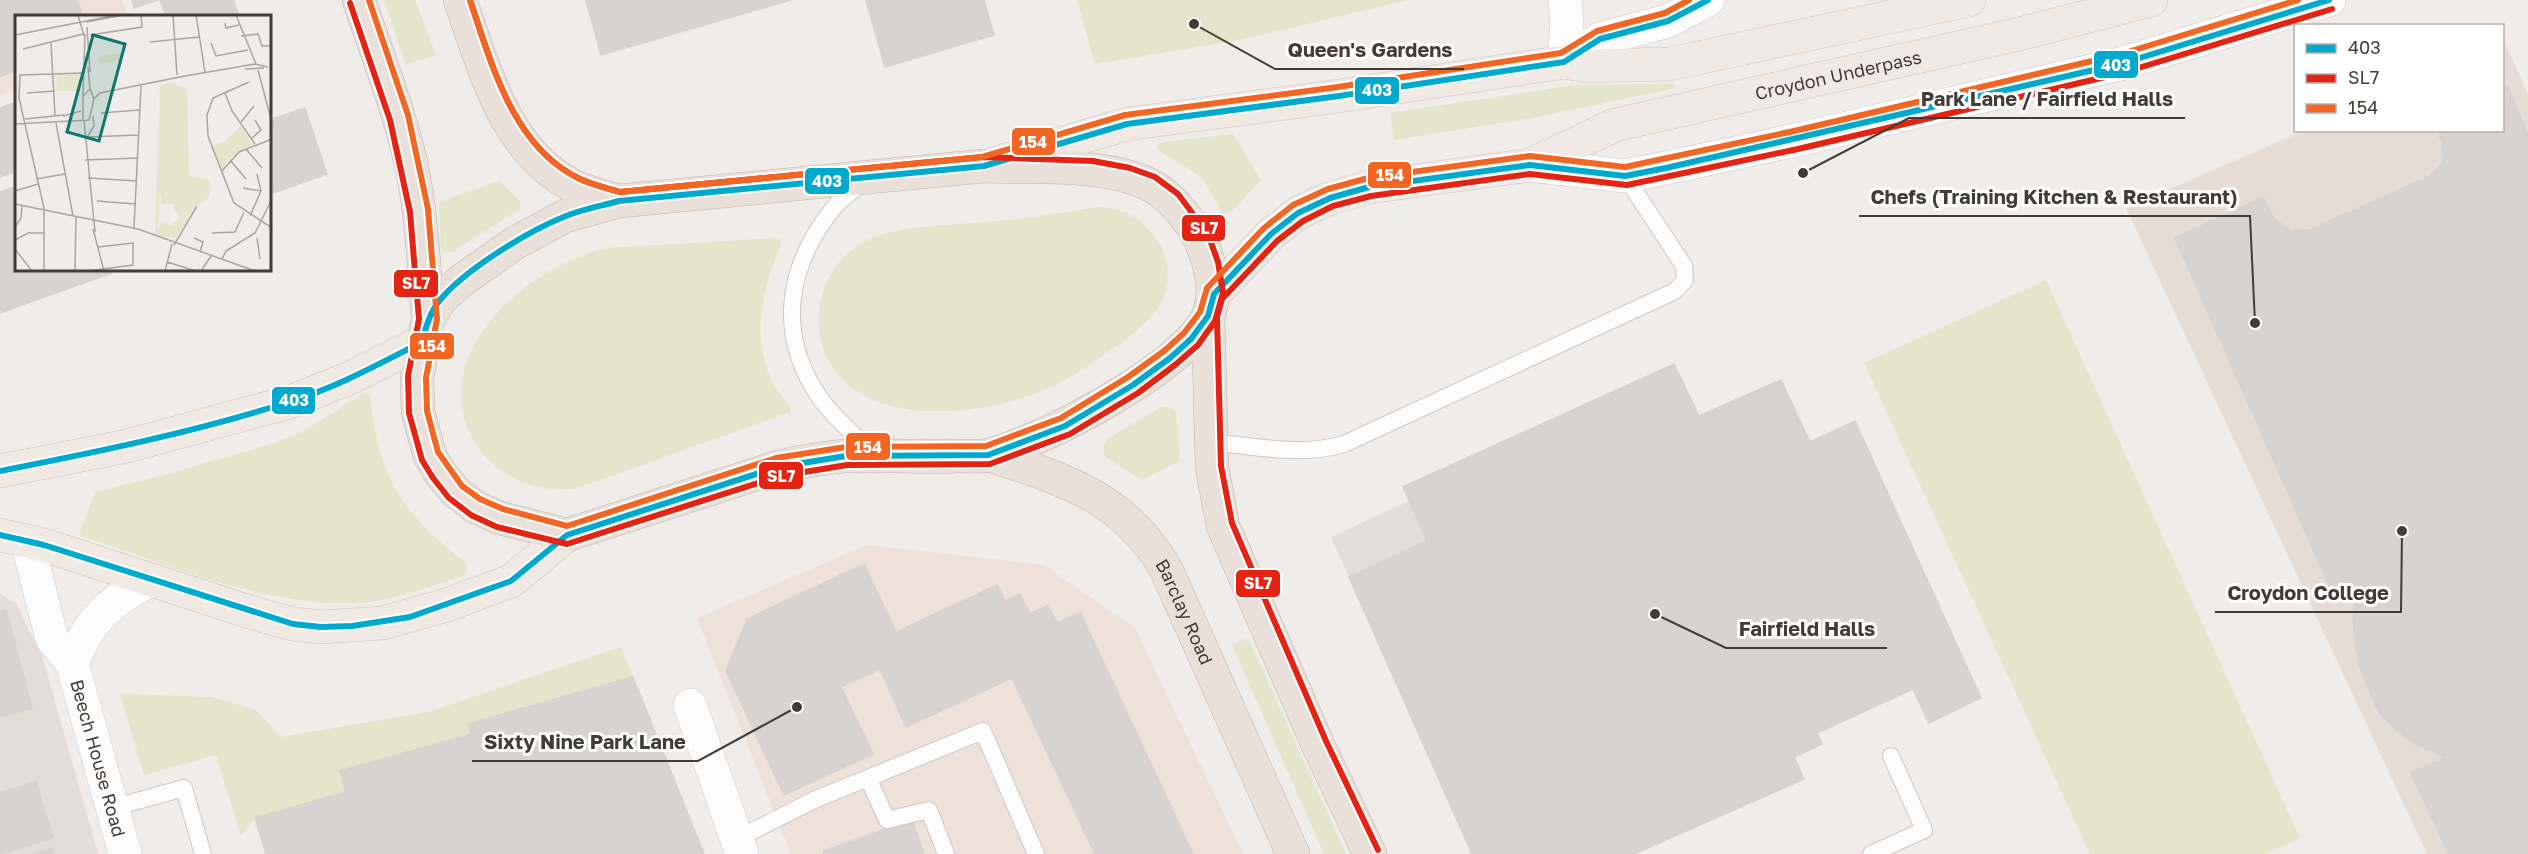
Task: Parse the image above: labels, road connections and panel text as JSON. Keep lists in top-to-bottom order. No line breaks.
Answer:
{"streets":{"highway":["Barclay Road"],"main road":["Croydon Underpass"],"street":["Beech House Road"]},"places":["Queen's Gardens","Park Lane / Fairfield Halls","Chefs (Training Kitchen & Restaurant)","Croydon College","Fairfield Halls","Sixty Nine Park Lane"],"lines":["transit line 403","transit line SL7","transit line 154"],"legend":["403","SL7","154"]}
